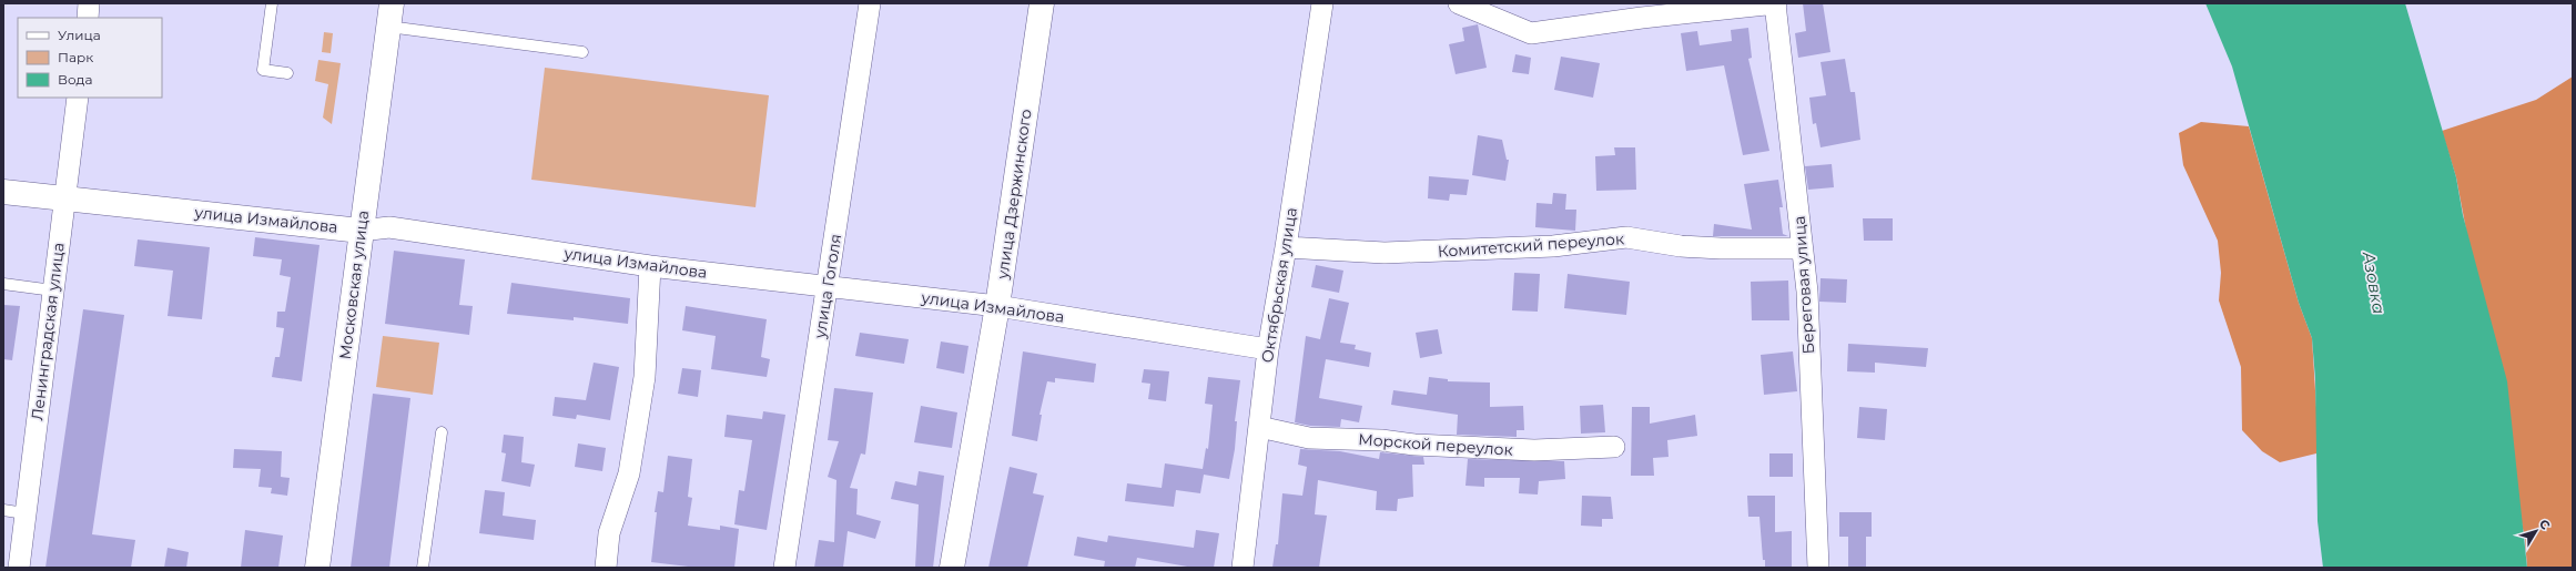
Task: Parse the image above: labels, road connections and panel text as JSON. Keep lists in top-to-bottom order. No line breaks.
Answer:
{"streets":{"street":["улица Дзержинского","улица Измайлова","Комитетский переулок","Московская улица","Октябрьская улица","Береговая улица","улица Гоголя","Ленинградская улица","Морской переулок"]},"crossings":[["улица Дзержинского","улица Измайлова"],["улица Измайлова","Московская улица"],["улица Измайлова","Октябрьская улица"],["улица Измайлова","улица Гоголя"],["улица Измайлова","Ленинградская улица"],["Комитетский переулок","Октябрьская улица"],["Комитетский переулок","Береговая улица"],["Октябрьская улица","Морской переулок"]],"water":["Азовка"],"legend":["Улица","Парк","Вода"],"north":"top right"}
